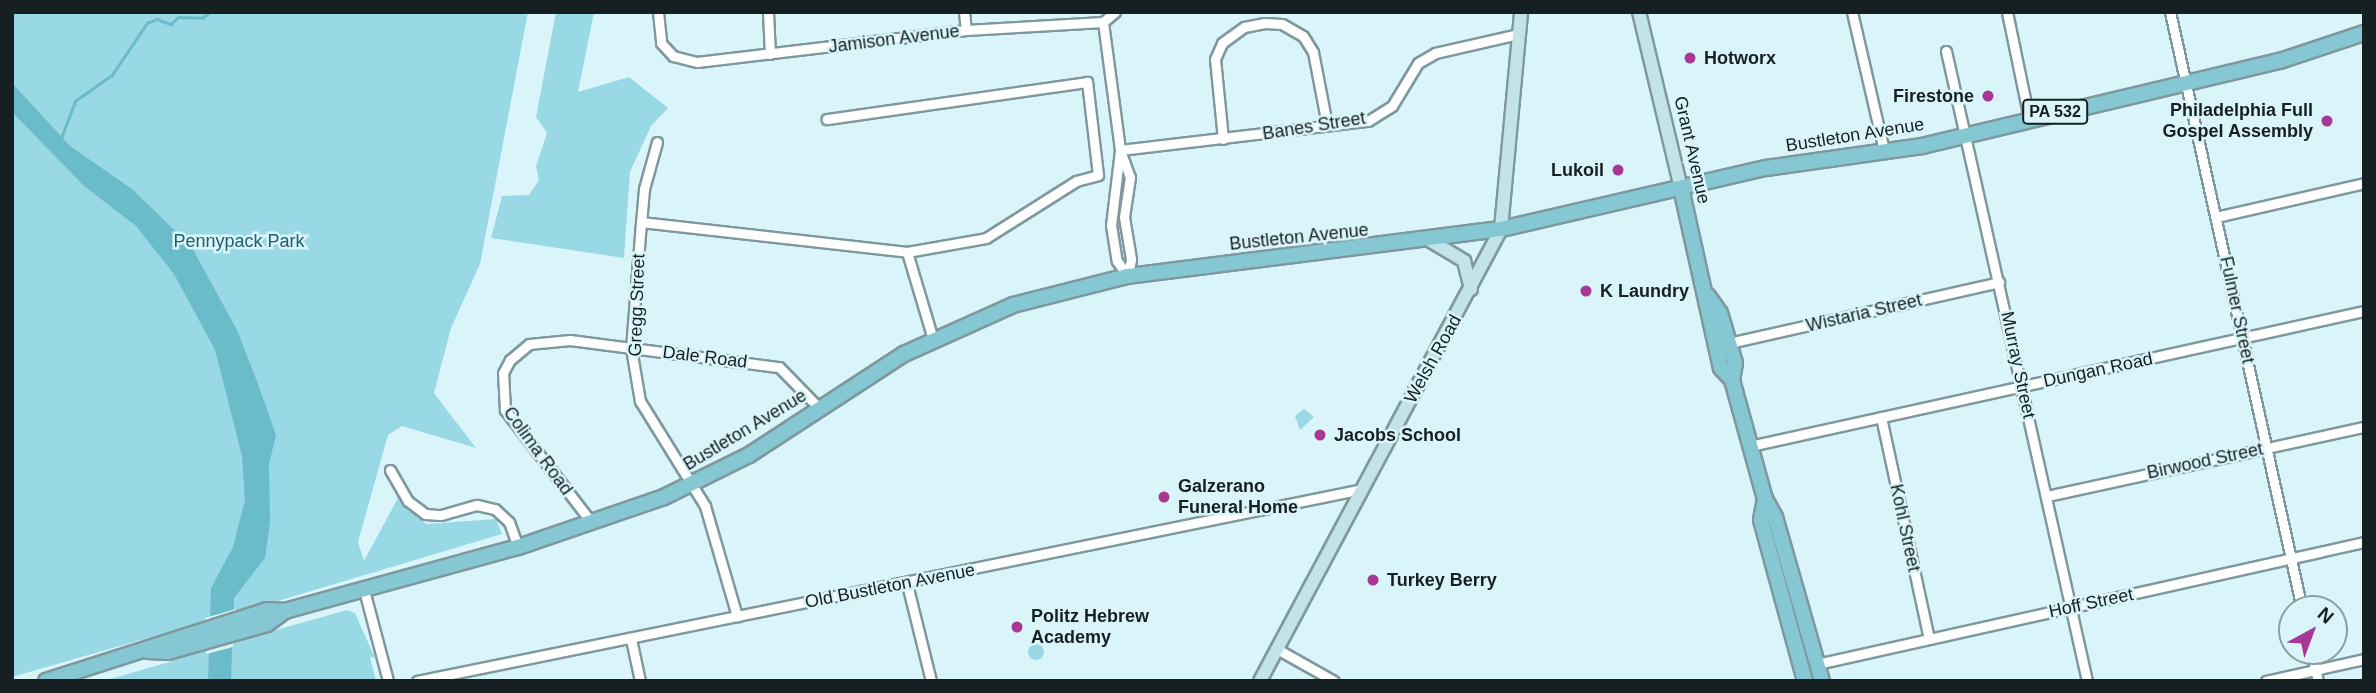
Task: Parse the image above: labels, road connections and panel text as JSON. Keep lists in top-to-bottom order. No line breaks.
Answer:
{"streets":{"main road":["PA 532","Bustleton Avenue","Grant Avenue","Welsh Road"],"street":["Jamison Avenue","Banes Street","Gregg Street","Fulmer Street","Wistaria Street","Dale Road","Murray Street","Dungan Road","Colima Road","Birwood Street","Kohl Street","Old Bustleton Avenue","Hoff Street"]},"crossings":[["Banes Street","Welsh Road"],["Bustleton Avenue","Grant Avenue"],["Bustleton Avenue","Gregg Street"],["Bustleton Avenue","Fulmer Street"],["Bustleton Avenue","Dale Road"],["Bustleton Avenue","Welsh Road"],["Bustleton Avenue","Murray Street"],["Bustleton Avenue","Colima Road"],["Grant Avenue","Wistaria Street"],["Grant Avenue","Dungan Road"],["Grant Avenue","Hoff Street"],["Gregg Street","Dale Road"],["Gregg Street","Old Bustleton Avenue"],["Fulmer Street","Dungan Road"],["Fulmer Street","Birwood Street"],["Fulmer Street","Hoff Street"],["Wistaria Street","Murray Street"],["Dale Road","Colima Road"],["Welsh Road","Old Bustleton Avenue"],["Murray Street","Dungan Road"],["Murray Street","Birwood Street"],["Murray Street","Hoff Street"],["Dungan Road","Kohl Street"],["Kohl Street","Hoff Street"]],"parks":["Pennypack Park"],"places":["Hotworx","Firestone","Philadelphia Full Gospel Assembly","Lukoil","K Laundry","Jacobs School","Galzerano Funeral Home","Turkey Berry","Politz Hebrew Academy"],"north":"top right"}
